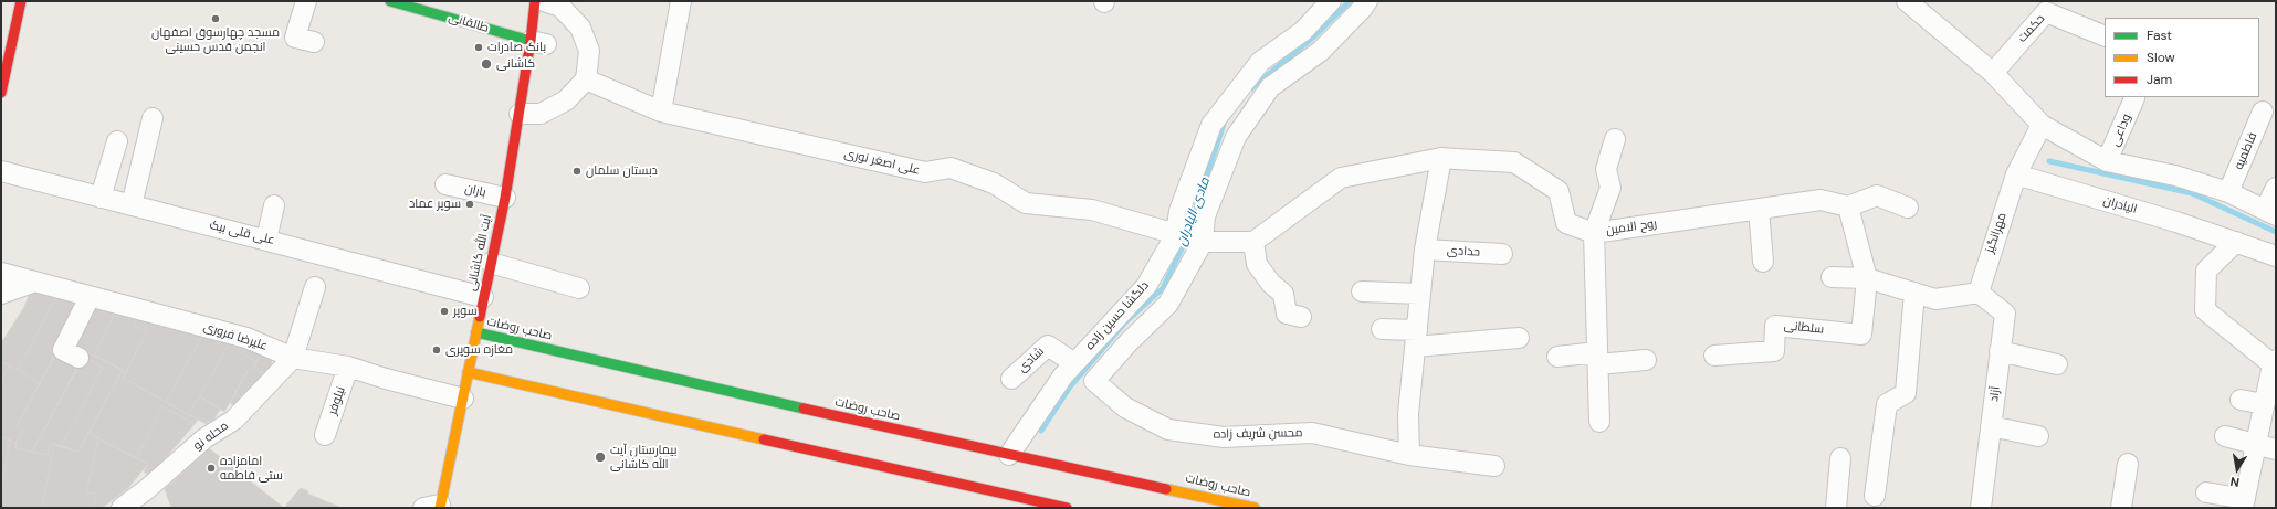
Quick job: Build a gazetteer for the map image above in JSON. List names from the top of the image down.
{
  "streets": {
    "street": [
      "طالقانی",
      "حکمت",
      "وداعی",
      "فاطمیه",
      "علی اصغر نوری",
      "باران",
      "الیادران",
      "روح الامین",
      "علی قلی بیک",
      "مهرانگیز",
      "حدادی",
      "آیت الله کاشانی",
      "دلگشا حسین زاده",
      "سلطانی",
      "صاحب روضات",
      "علیرضا فروری",
      "شادی",
      "آزاد",
      "نیلوفر",
      "محسن شریف زاده",
      "محله نو"
    ]
  },
  "crossings": [
    ["طالقانی", "آیت الله کاشانی"],
    ["علی اصغر نوری", "دلگشا حسین زاده"],
    ["باران", "آیت الله کاشانی"],
    ["الیادران", "مهرانگیز"],
    ["علی قلی بیک", "آیت الله کاشانی"],
    ["مهرانگیز", "آزاد"],
    ["آیت الله کاشانی", "صاحب روضات"],
    ["آیت الله کاشانی", "علیرضا فروری"],
    ["دلگشا حسین زاده", "صاحب روضات"],
    ["دلگشا حسین زاده", "شادی"],
    ["علیرضا فروری", "نیلوفر"],
    ["علیرضا فروری", "محله نو"]
  ],
  "water": ["مادی الیادران"],
  "places": [
    "مسجد چهارسوق اصفهان انجمن قدس حسینی",
    "بانک صادرات",
    "کاشانی",
    "دبستان سلمان",
    "سوپر عماد",
    "سوپر",
    "مغازه سوپری",
    "بیمارستان آیت الله کاشانی",
    "امامزاده ستی فاطمه"
  ],
  "legend": ["Fast", "Slow", "Jam"],
  "north": "bottom"
}
